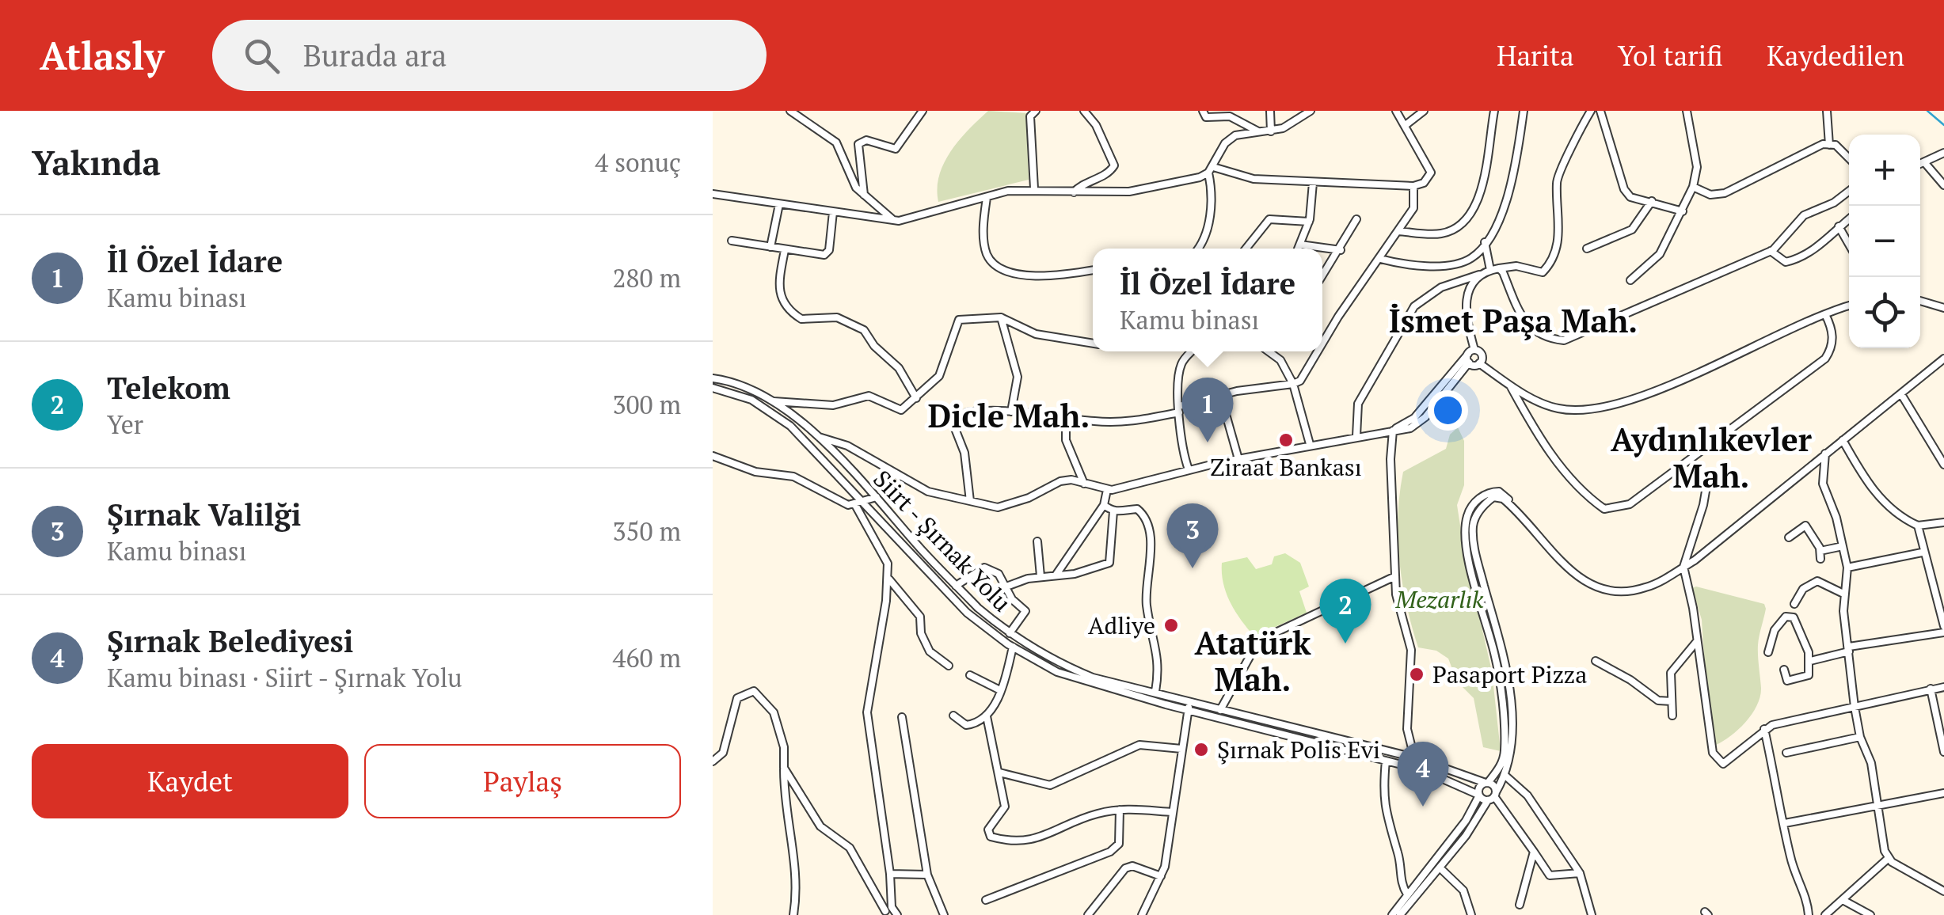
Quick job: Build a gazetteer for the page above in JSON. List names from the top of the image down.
{
  "streets": {
    "street": ["Siirt - Şırnak Yolu"]
  },
  "districts": [
    "İsmet Paşa Mah.",
    "Dicle Mah.",
    "Aydınlıkevler Mah.",
    "Atatürk Mah."
  ],
  "parks": ["Mezarlık"],
  "places": [
    "Ziraat Bankası",
    "Adliye",
    "Pasaport Pizza",
    "Şırnak Polis Evi"
  ],
  "page": {
    "header": "Atlasly",
    "search": "Burada ara",
    "nav": ["Harita", "Yol tarifi", "Kaydedilen"],
    "heading": ["Yakında", "4 sonuç"],
    "map_buttons": ["+", "−"],
    "list": [
      {
        "mark": "1",
        "name": "İl Özel İdare",
        "note": "Kamu binası",
        "value": "280 m"
      },
      {
        "mark": "2",
        "name": "Telekom",
        "note": "Yer",
        "value": "300 m"
      },
      {
        "mark": "3",
        "name": "Şırnak Valilği",
        "note": "Kamu binası",
        "value": "350 m"
      },
      {
        "mark": "4",
        "name": "Şırnak Belediyesi",
        "note": "Kamu binası · Siirt - Şırnak Yolu",
        "value": "460 m"
      }
    ],
    "popup": ["İl Özel İdare", "Kamu binası"],
    "pins": [
      "1",
      "3",
      "2",
      "4"
    ],
    "buttons": ["Kaydet", "Paylaş"]
  }
}
